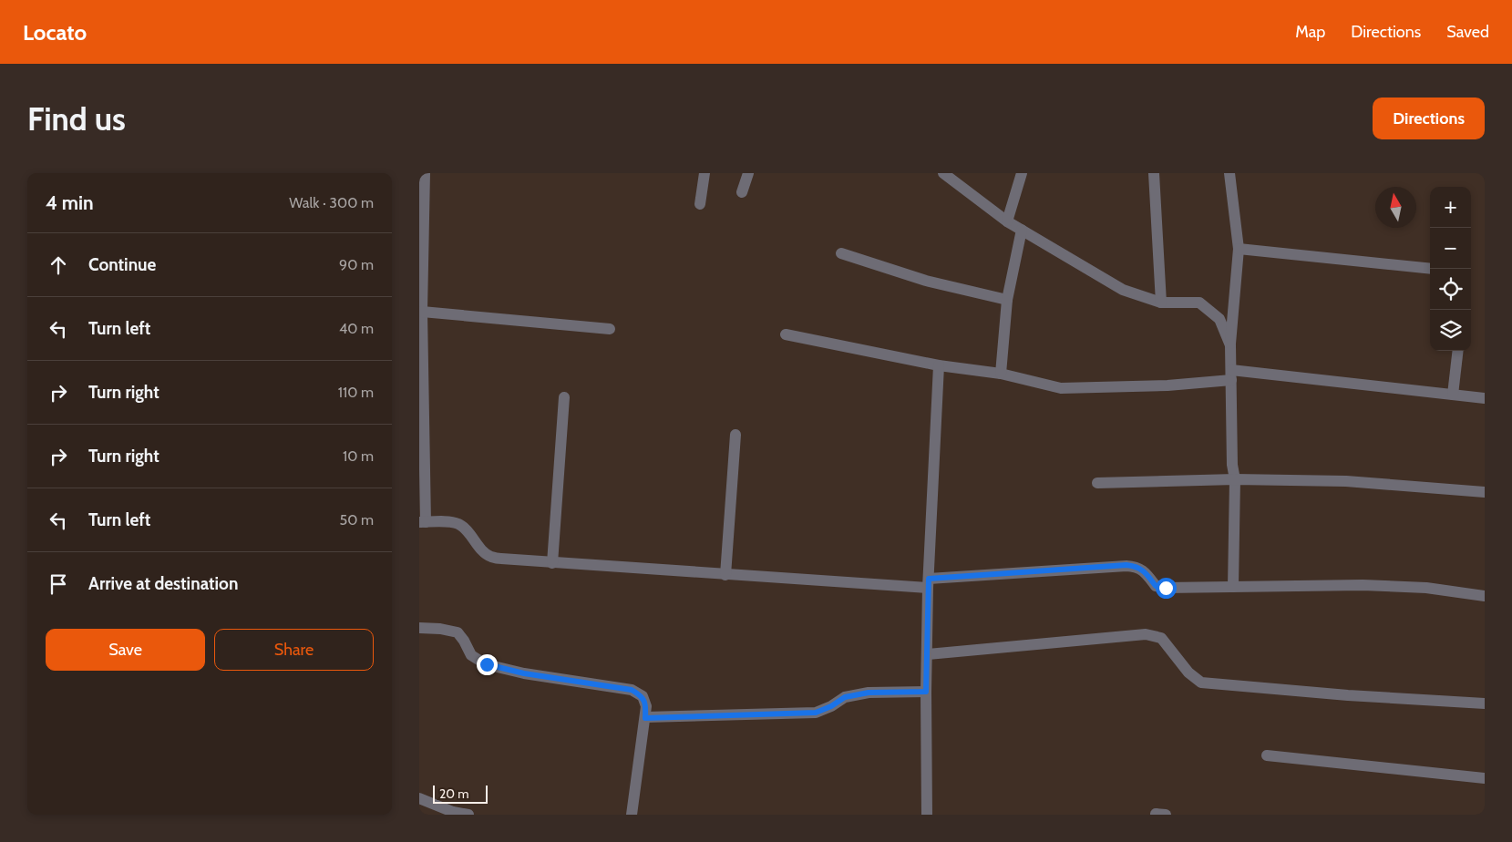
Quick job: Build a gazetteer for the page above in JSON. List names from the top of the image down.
{
  "scale_bar": "20 m",
  "north": "top",
  "page": {
    "header": "Locato",
    "nav": ["Map", "Directions", "Saved"],
    "buttons": [
      "Directions",
      ["Save", "Share"]
    ],
    "title": "Find us",
    "heading": ["4 min", "Walk · 300 m"],
    "map_buttons": ["+", "−"],
    "list": [
      ["Continue", "90 m"],
      ["Turn left", "40 m"],
      ["Turn right", "110 m"],
      ["Turn right", "10 m"],
      ["Turn left", "50 m"],
      "Arrive at destination"
    ],
    "scale": "20 m"
  }
}
